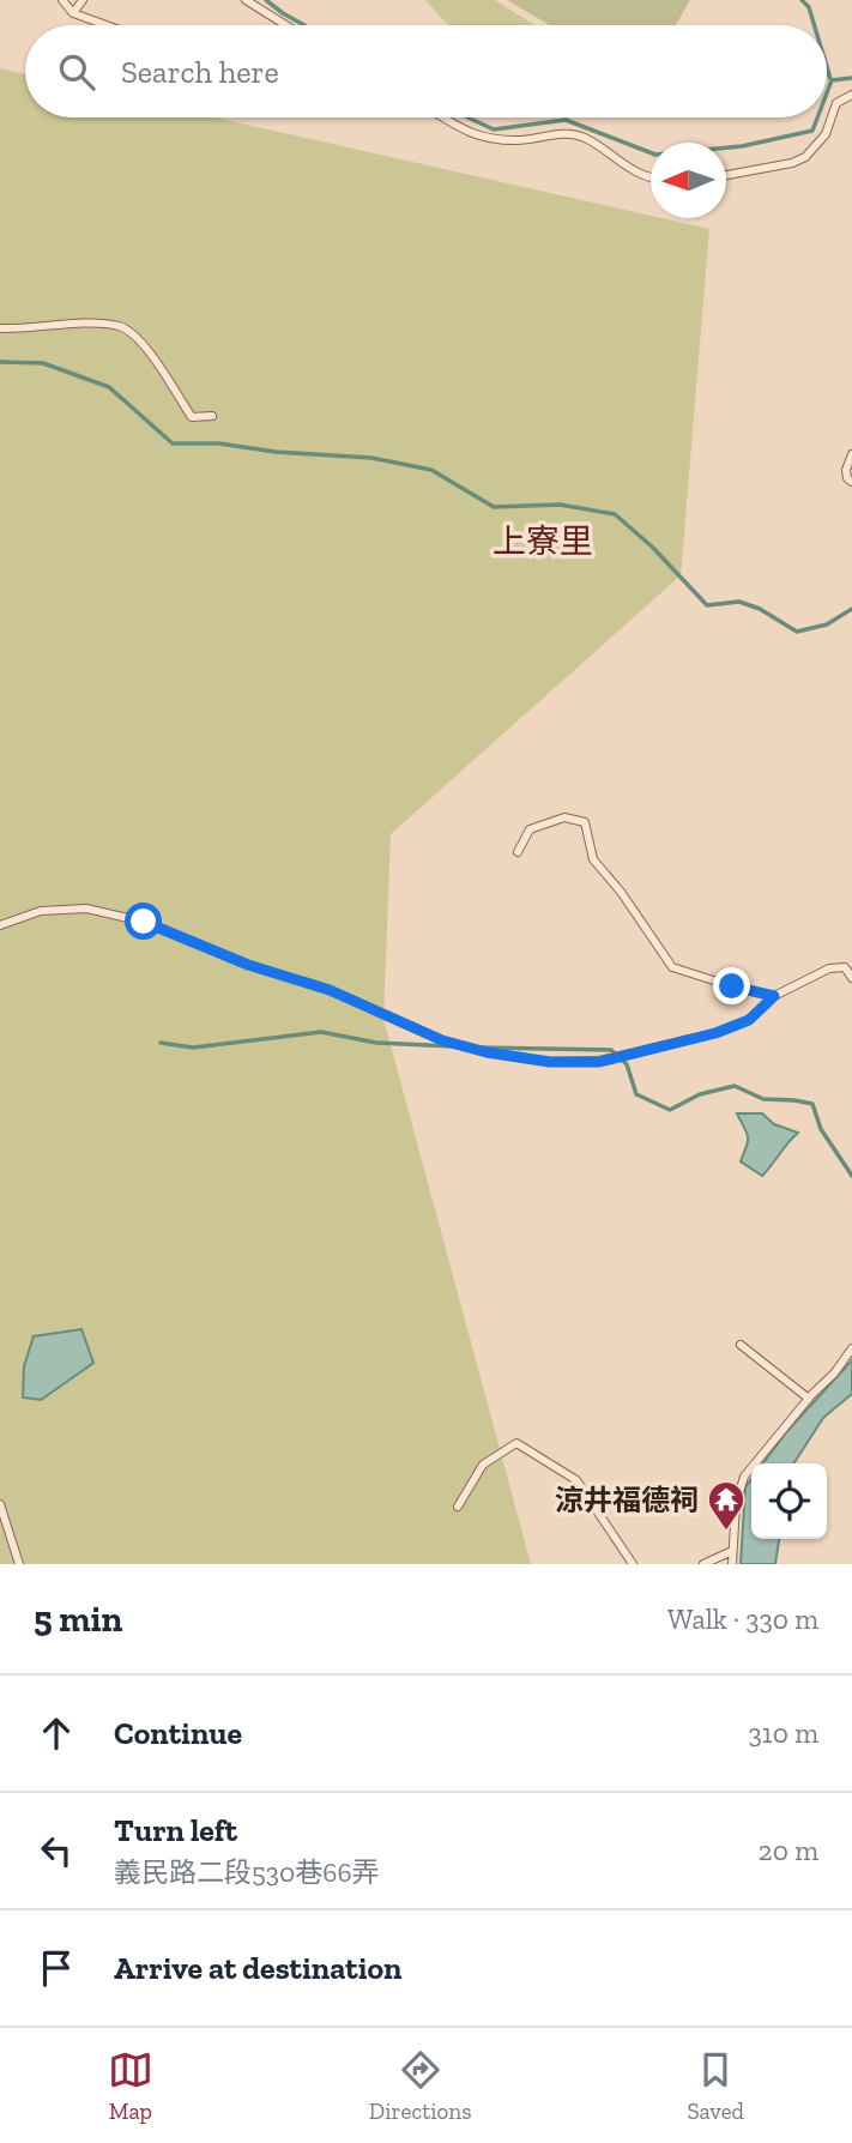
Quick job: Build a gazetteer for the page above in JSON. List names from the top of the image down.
{
  "districts": ["上寮里"],
  "places": {
    "temple": ["涼井福德祠"]
  },
  "north": "left",
  "page": {
    "search": "Search here",
    "heading": ["5 min", "Walk · 330 m"],
    "list": [
      ["Continue", "310 m"],
      ["Turn left", "義民路二段530巷66弄", "20 m"],
      "Arrive at destination"
    ],
    "nav": ["Map", "Directions", "Saved"]
  }
}
